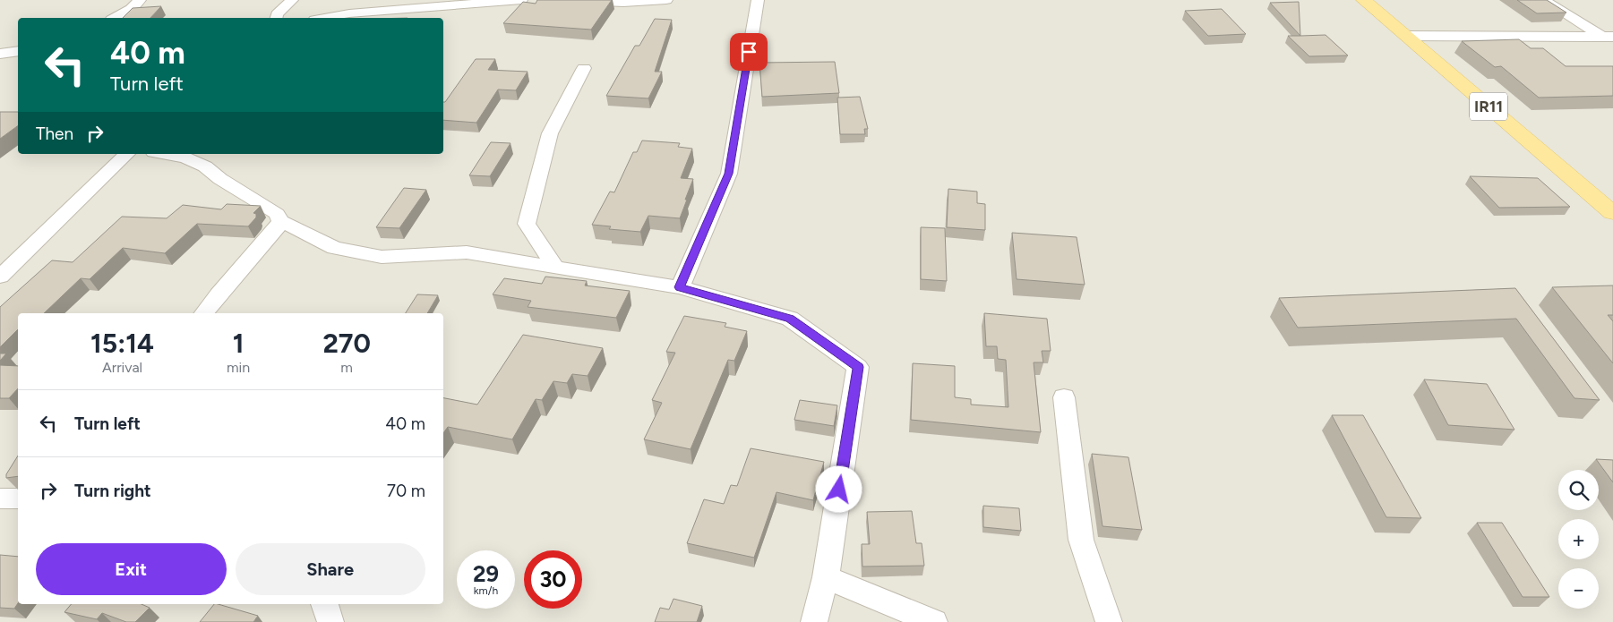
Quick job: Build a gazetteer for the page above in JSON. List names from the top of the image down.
{
  "streets": {
    "main road": ["IR11"]
  },
  "page": {
    "turn": ["40 m", "Turn left"],
    "then": "Then",
    "eta": [
      "15:14",
      "Arrival",
      "1",
      "min",
      "270",
      "m"
    ],
    "list": [
      {
        "name": "Turn left",
        "value": "40 m"
      },
      {
        "name": "Turn right",
        "value": "70 m"
      }
    ],
    "map_buttons": ["+", "−"],
    "buttons": ["Exit", "Share"],
    "speed": "29 km/h",
    "limit": "30"
  }
}
